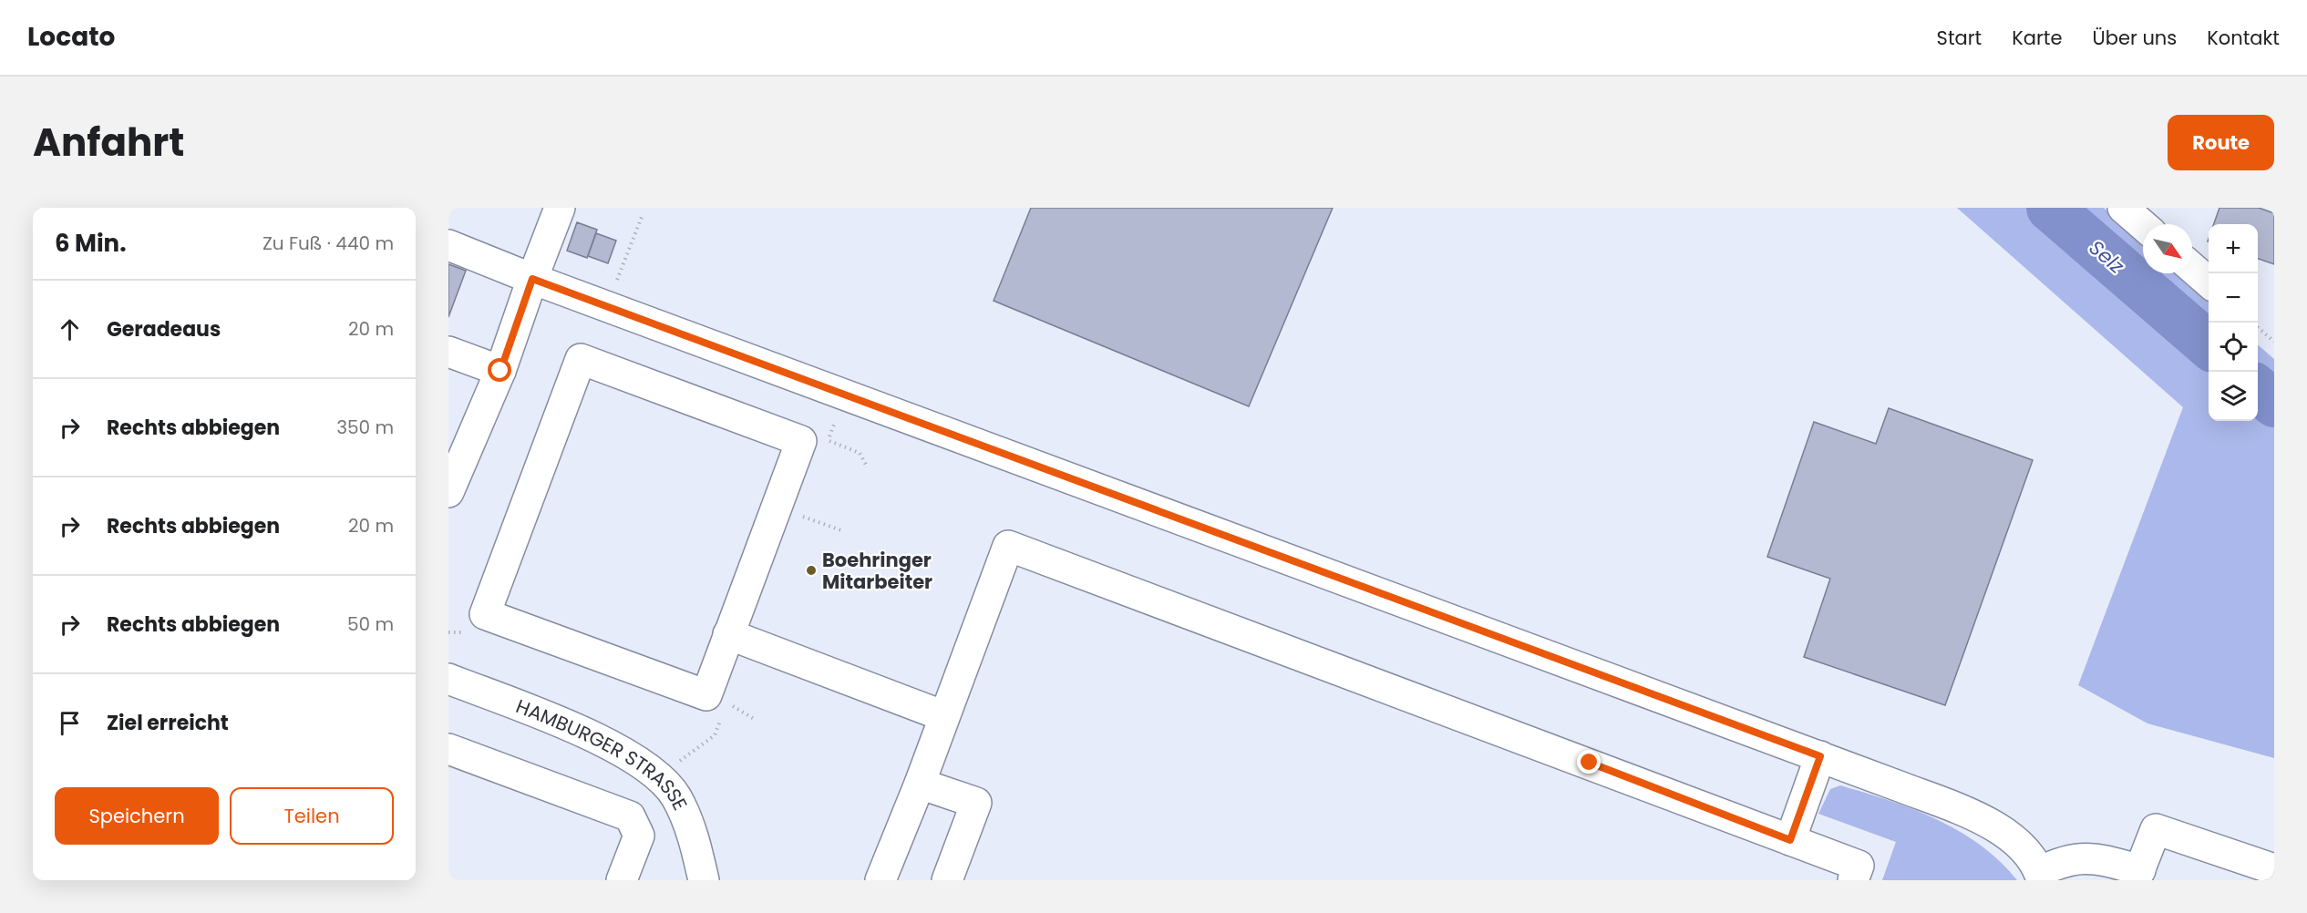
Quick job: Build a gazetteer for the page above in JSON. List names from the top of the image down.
{
  "streets": {
    "street": ["HAMBURGER STRASSE"]
  },
  "water": ["Selz"],
  "places": ["Boehringer Mitarbeiter"],
  "north": "bottom right",
  "page": {
    "header": "Locato",
    "nav": [
      "Start",
      "Karte",
      "Über uns",
      "Kontakt"
    ],
    "title": "Anfahrt",
    "buttons": [
      "Route",
      ["Speichern", "Teilen"]
    ],
    "heading": ["6 Min.", "Zu Fuß · 440 m"],
    "map_buttons": ["+", "−"],
    "list": [
      ["Geradeaus", "20 m"],
      ["Rechts abbiegen", "350 m"],
      ["Rechts abbiegen", "20 m"],
      ["Rechts abbiegen", "50 m"],
      "Ziel erreicht"
    ]
  }
}
